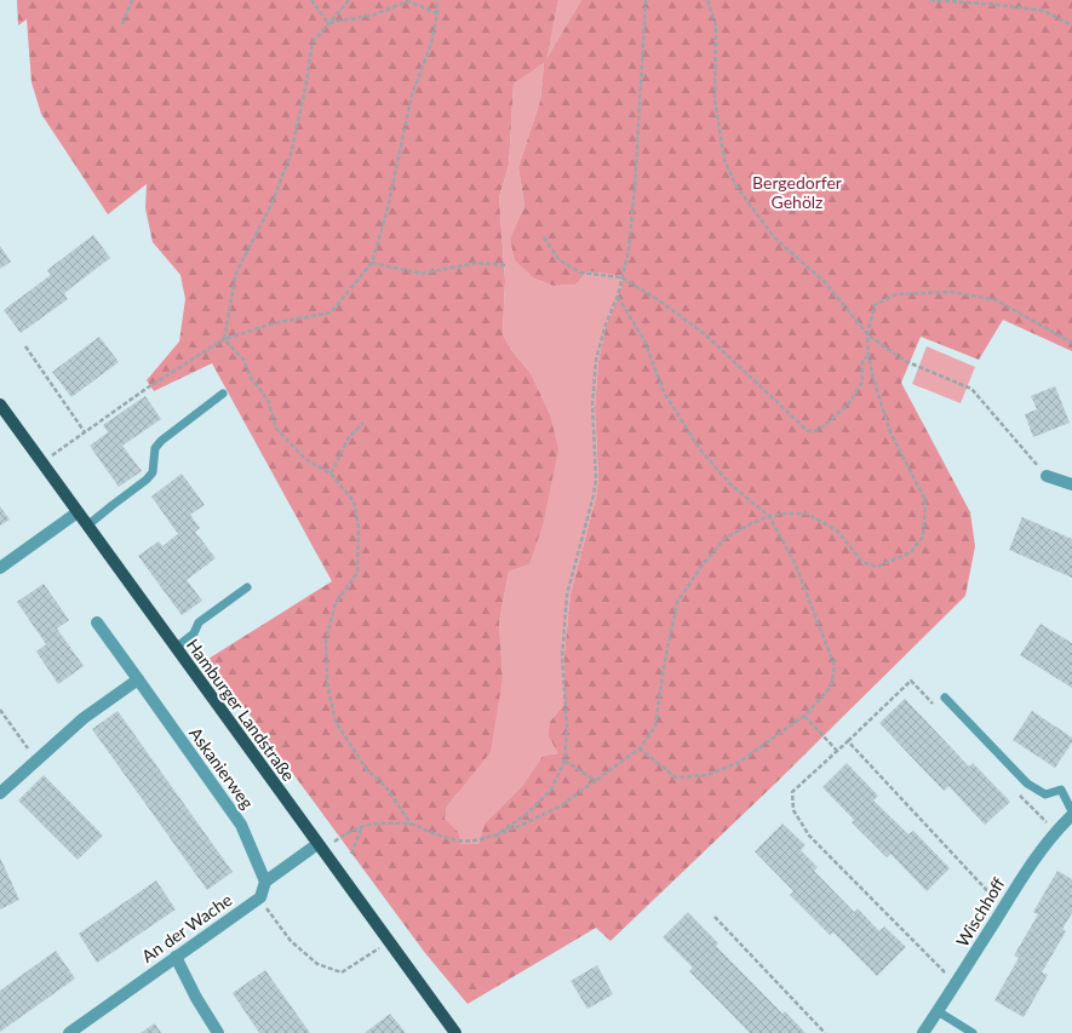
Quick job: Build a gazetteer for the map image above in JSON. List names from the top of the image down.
{
  "streets": {
    "main road": ["Hamburger Landstraße"],
    "street": ["Askanierweg", "Wischhoff", "An der Wache"]
  },
  "parks": ["Bergedorfer Gehölz"]
}
